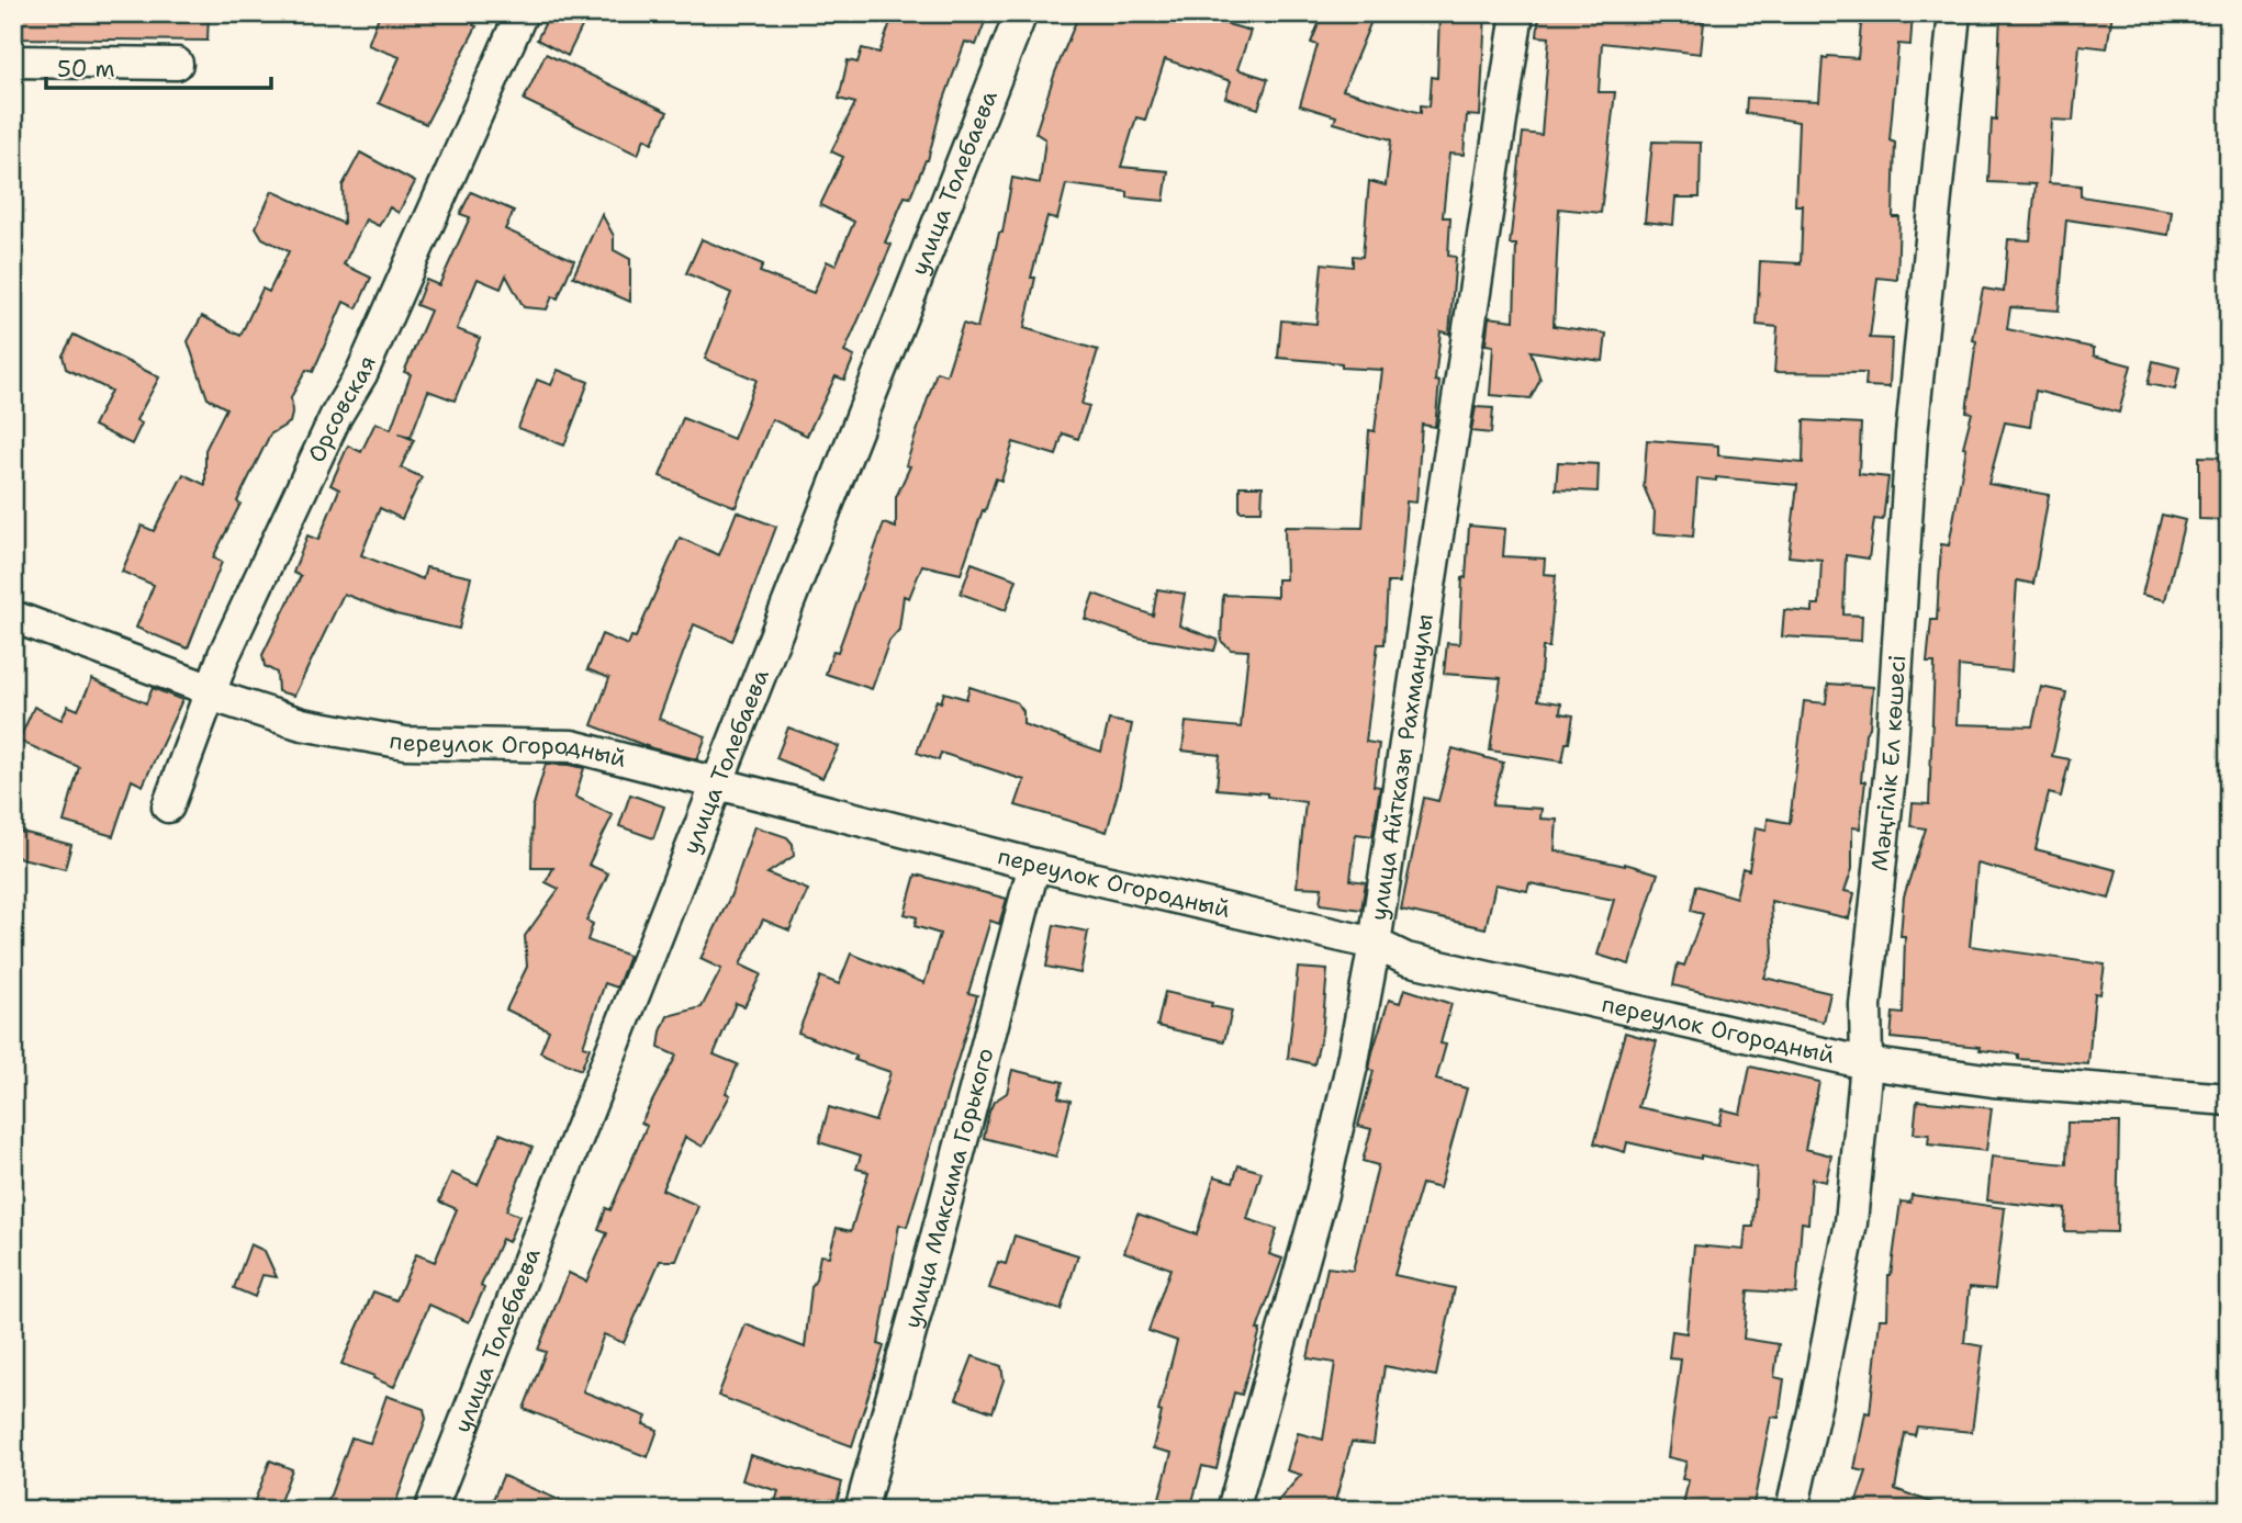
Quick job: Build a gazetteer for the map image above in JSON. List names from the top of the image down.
{
  "streets": {
    "street": [
      "улица Толебаева",
      "Орсовская",
      "переулок Огородный",
      "Мәңгілік Ел көшесі",
      "улица Айтказы Рахманулы",
      "улица Максима Горького"
    ]
  },
  "crossings": [
    ["улица Толебаева", "переулок Огородный"],
    ["Орсовская", "переулок Огородный"],
    ["переулок Огородный", "Мәңгілік Ел көшесі"],
    ["переулок Огородный", "улица Айтказы Рахманулы"],
    ["переулок Огородный", "улица Максима Горького"]
  ],
  "scale_bar": "50 m"
}
